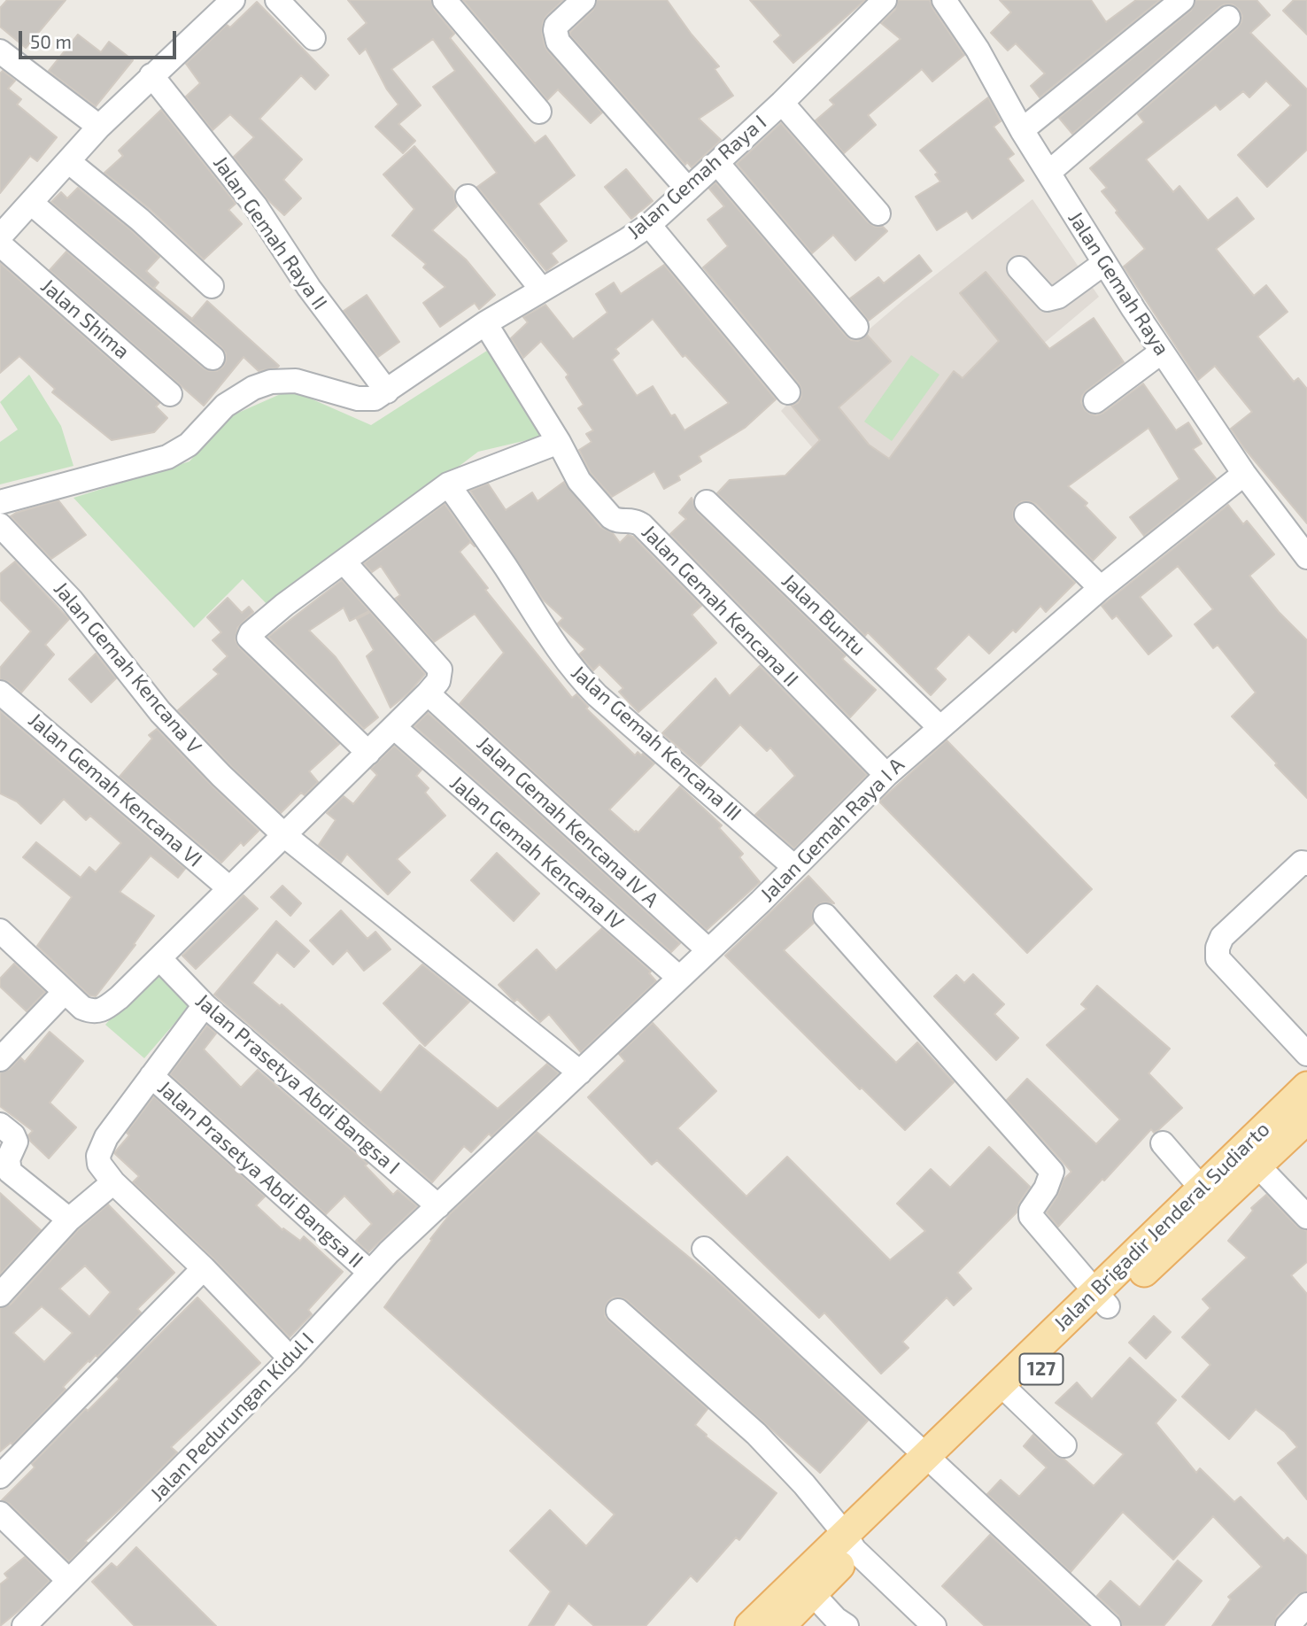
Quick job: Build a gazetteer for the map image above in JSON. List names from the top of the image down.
{
  "streets": {
    "main road": ["Jalan Brigadir Jenderal Sudiarto", "127"],
    "street": [
      "Jalan Gemah Raya I",
      "Jalan Gemah Raya II",
      "Jalan Gemah Raya",
      "Jalan Shima",
      "Jalan Gemah Kencana II",
      "Jalan Buntu",
      "Jalan Gemah Kencana V",
      "Jalan Gemah Kencana III",
      "Jalan Gemah Kencana VI",
      "Jalan Gemah Kencana IV A",
      "Jalan Gemah Raya I A",
      "Jalan Gemah Kencana IV",
      "Jalan Prasetya Abdi Bangsa I",
      "Jalan Prasetya Abdi Bangsa II",
      "Jalan Pedurungan Kidul I"
    ]
  },
  "crossings": [
    ["Jalan Gemah Raya I", "Jalan Gemah Raya II"],
    ["Jalan Gemah Raya I", "Jalan Gemah Kencana II"],
    ["Jalan Gemah Raya", "Jalan Gemah Raya I A"],
    ["Jalan Gemah Kencana II", "Jalan Gemah Raya I A"],
    ["Jalan Buntu", "Jalan Gemah Raya I A"],
    ["Jalan Gemah Kencana V", "Jalan Gemah Raya I A"],
    ["Jalan Gemah Kencana III", "Jalan Gemah Raya I A"],
    ["Jalan Gemah Kencana IV A", "Jalan Gemah Raya I A"],
    ["Jalan Gemah Raya I A", "Jalan Gemah Kencana IV"],
    ["Jalan Gemah Raya I A", "Jalan Prasetya Abdi Bangsa I"],
    ["Jalan Gemah Raya I A", "Jalan Pedurungan Kidul I"],
    ["Jalan Prasetya Abdi Bangsa I", "Jalan Pedurungan Kidul I"],
    ["Jalan Prasetya Abdi Bangsa II", "Jalan Pedurungan Kidul I"]
  ],
  "scale_bar": "50 m"
}
